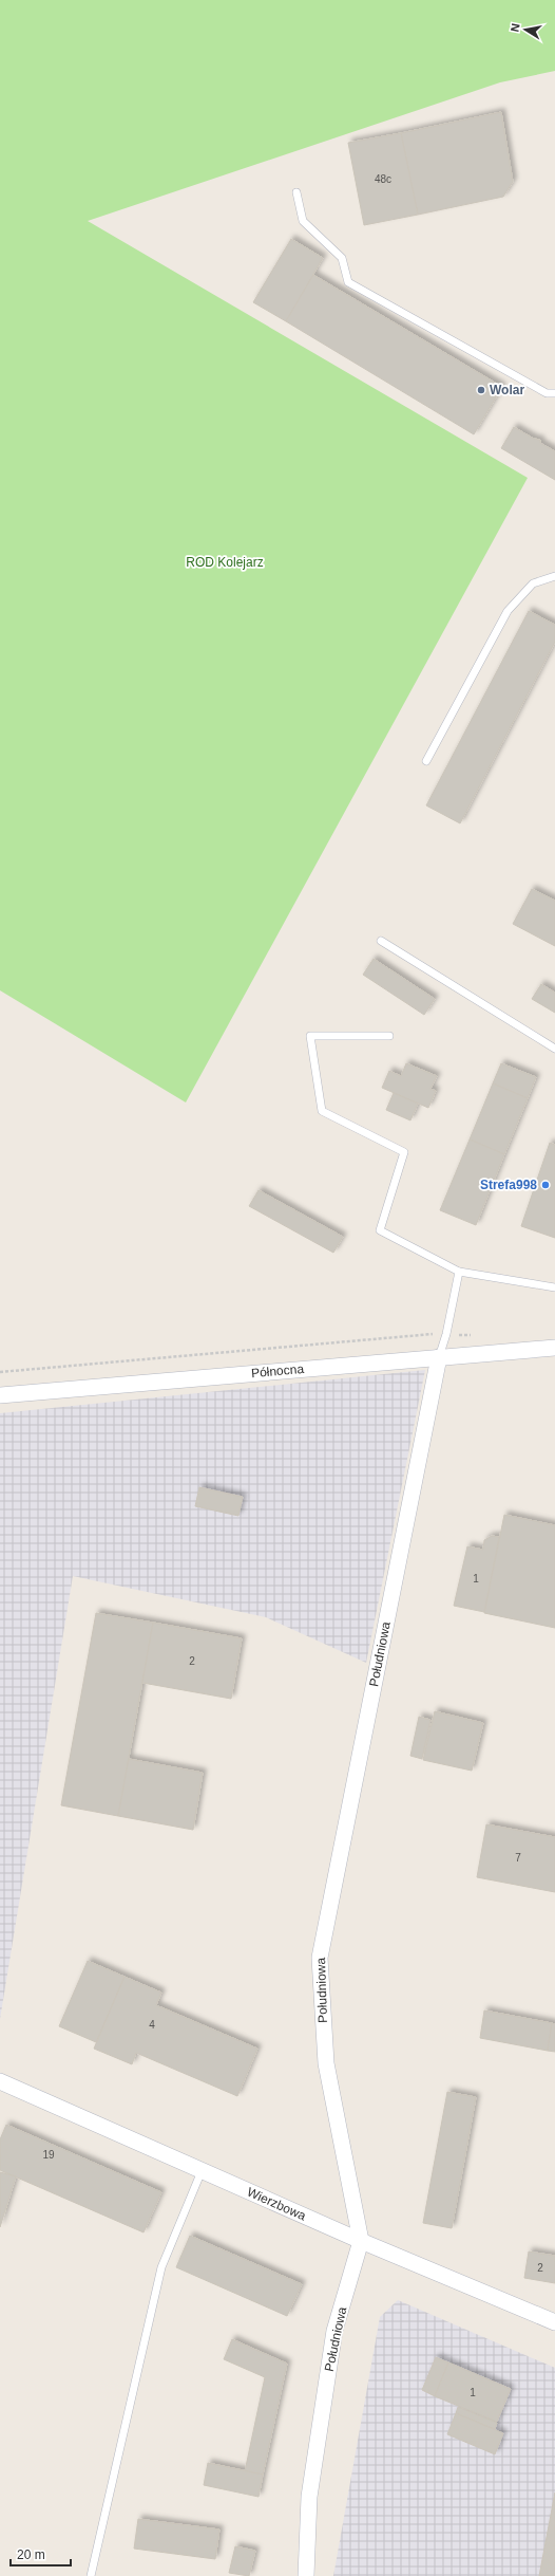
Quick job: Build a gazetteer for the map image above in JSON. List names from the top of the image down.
{
  "streets": {
    "street": ["Północna", "Południowa", "Wierzbowa"]
  },
  "crossings": [
    ["Północna", "Południowa"],
    ["Południowa", "Wierzbowa"]
  ],
  "parks": ["ROD Kolejarz"],
  "places": ["Wolar", "Strefa998"],
  "house_numbers": [
    "48c",
    "1",
    "2",
    "7",
    "4",
    "19",
    "2",
    "1"
  ],
  "scale_bar": "20 m",
  "north": "left"
}
